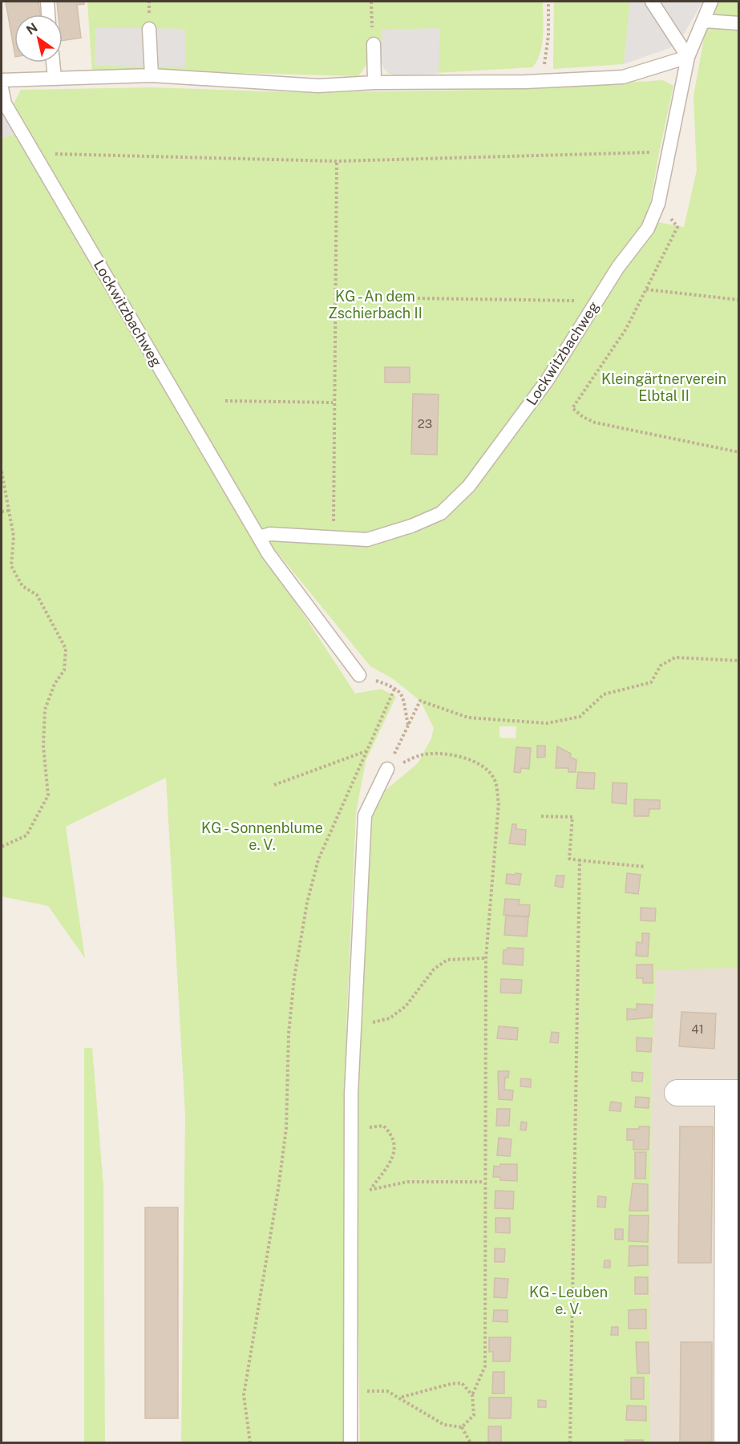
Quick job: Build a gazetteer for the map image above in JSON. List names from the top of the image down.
{
  "streets": {
    "lane": ["Lockwitzbachweg"]
  },
  "parks": [
    "KG - An dem Zschierbach II",
    "Kleingärtnerverein Elbtal II",
    "KG - Sonnenblume e. V.",
    "KG - Leuben e. V."
  ],
  "house_numbers": ["23", "41"],
  "north": "top left"
}
